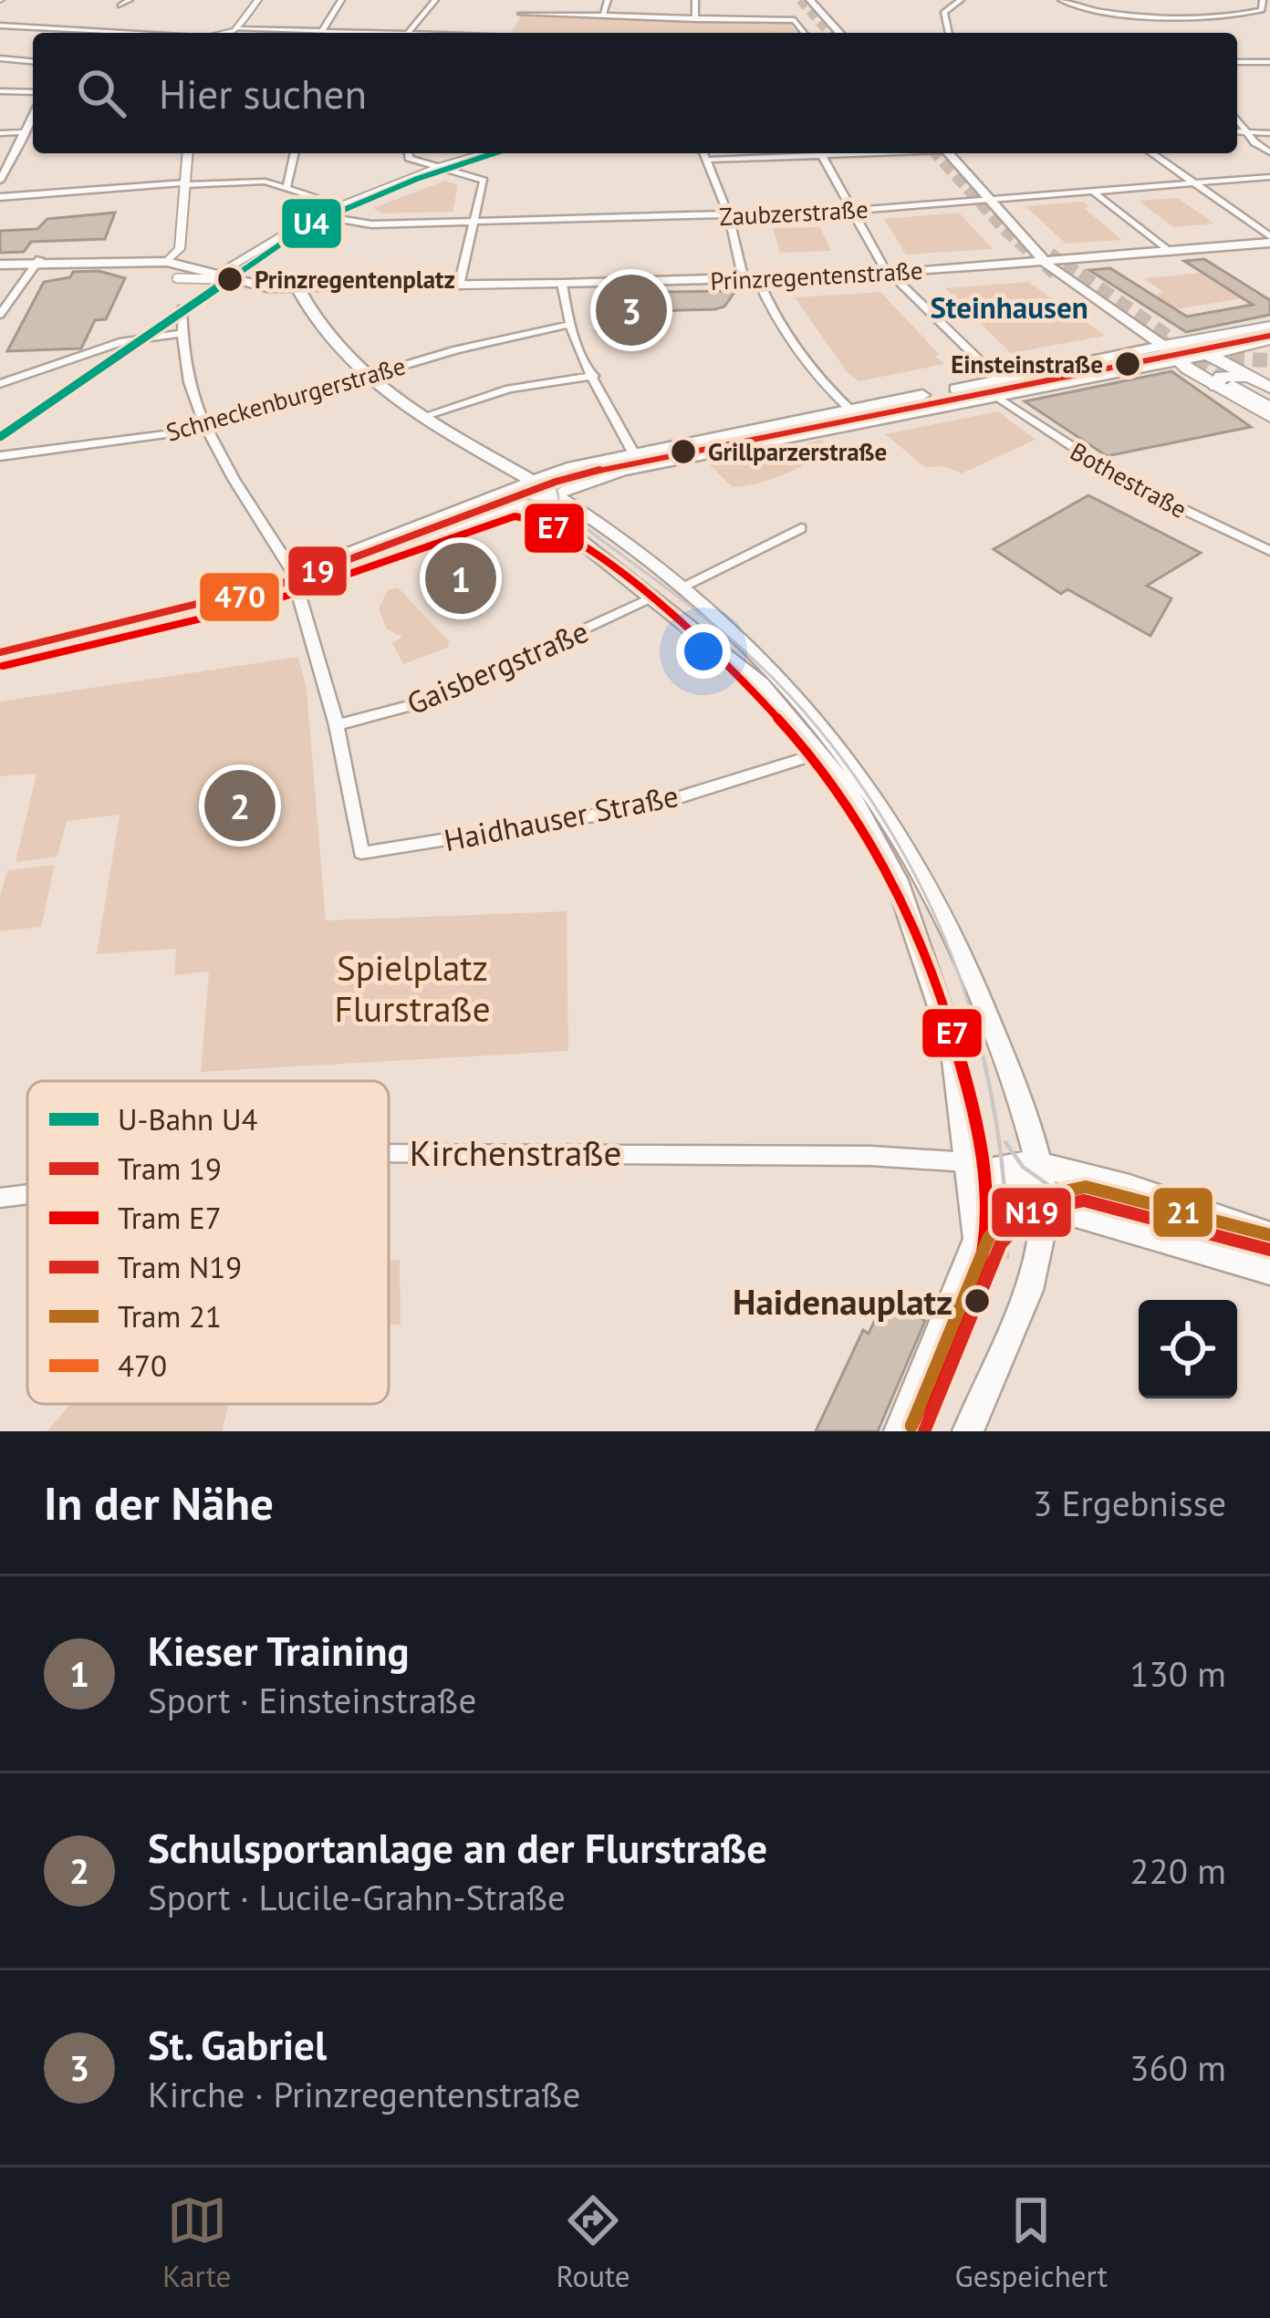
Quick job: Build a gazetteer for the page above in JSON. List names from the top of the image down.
{
  "streets": {
    "main road": ["Prinzregentenstraße"],
    "street": [
      "Zaubzerstraße",
      "Schneckenburgerstraße",
      "Bothestraße",
      "Gaisbergstraße",
      "Haidhauser Straße",
      "Kirchenstraße"
    ]
  },
  "crossings": [
    ["Zaubzerstraße", "Bothestraße"],
    ["Prinzregentenstraße", "Bothestraße"],
    ["Gaisbergstraße", "Haidhauser Straße"]
  ],
  "districts": ["Steinhausen"],
  "parks": ["Spielplatz Flurstraße"],
  "places": [
    "Prinzregentenplatz",
    "Einsteinstraße",
    "Grillparzerstraße",
    "Haidenauplatz"
  ],
  "lines": [
    "metro line U4",
    "transit line 470",
    "tram line 19",
    "tram line E7",
    "tram line 21",
    "tram line N19"
  ],
  "legend": [
    "U-Bahn U4",
    "Tram 19",
    "Tram E7",
    "Tram N19",
    "Tram 21",
    "470"
  ],
  "page": {
    "search": "Hier suchen",
    "pins": ["3", "1", "2"],
    "heading": ["In der Nähe", "3 Ergebnisse"],
    "list": [
      {
        "mark": "1",
        "name": "Kieser Training",
        "note": "Sport · Einsteinstraße",
        "value": "130 m"
      },
      {
        "mark": "2",
        "name": "Schulsportanlage an der Flurstraße",
        "note": "Sport · Lucile-Grahn-Straße",
        "value": "220 m"
      },
      {
        "mark": "3",
        "name": "St. Gabriel",
        "note": "Kirche · Prinzregentenstraße",
        "value": "360 m"
      }
    ],
    "nav": ["Karte", "Route", "Gespeichert"]
  }
}
